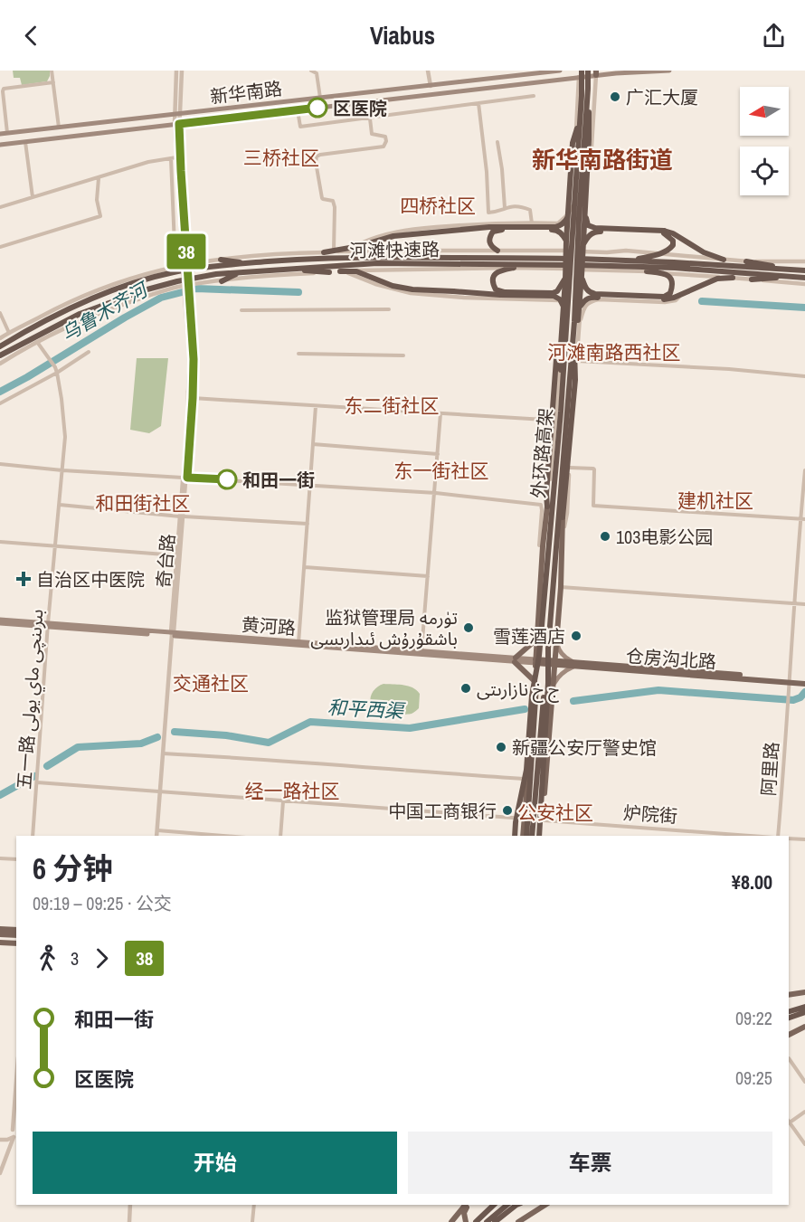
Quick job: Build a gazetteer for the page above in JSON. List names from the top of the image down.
{
  "streets": {
    "highway": ["河滩快速路", "外环路高架"],
    "main road": ["新华南路", "黄河路", "仓房沟北路"],
    "street": [
      "奇台路",
      "五一路 بىرىنچى ماي يولى",
      "阿里路",
      "炉院街"
    ]
  },
  "crossings": [
    ["外环路高架", "黄河路"],
    ["外环路高架", "仓房沟北路"],
    ["奇台路", "黄河路"],
    ["奇台路", "炉院街"],
    ["黄河路", "仓房沟北路"],
    ["黄河路", "五一路 بىرىنچى ماي يولى"],
    ["仓房沟北路", "阿里路"],
    ["五一路 بىرىنچى ماي يولى", "炉院街"]
  ],
  "districts": [
    "三桥社区",
    "新华南路街道",
    "四桥社区",
    "河滩南路西社区",
    "东二街社区",
    "东一街社区",
    "建机社区",
    "和田街社区",
    "交通社区",
    "经一路社区",
    "公安社区"
  ],
  "water": ["乌鲁木齐河", "和平西渠"],
  "places": {
    "other": [
      "广汇大厦",
      "区医院",
      "和田一街",
      "103电影公园",
      "监狱管理局 تۈرمە باشقۇرۇش ئىدارىسى",
      "雪莲酒店",
      "ج خ نازارىتى",
      "新疆公安厅警史馆",
      "中国工商银行"
    ],
    "health": ["自治区中医院"]
  },
  "lines": ["bus line 38"],
  "north": "left",
  "page": {
    "header": "Viabus",
    "on_map": "38",
    "heading": ["6 分钟", "09:19 – 09:25 · 公交", "¥8.00"],
    "legs": ["3", "38"],
    "list": [
      {
        "name": "和田一街",
        "value": "09:22"
      },
      {
        "name": "区医院",
        "value": "09:25"
      }
    ],
    "buttons": ["开始", "车票"]
  }
}
